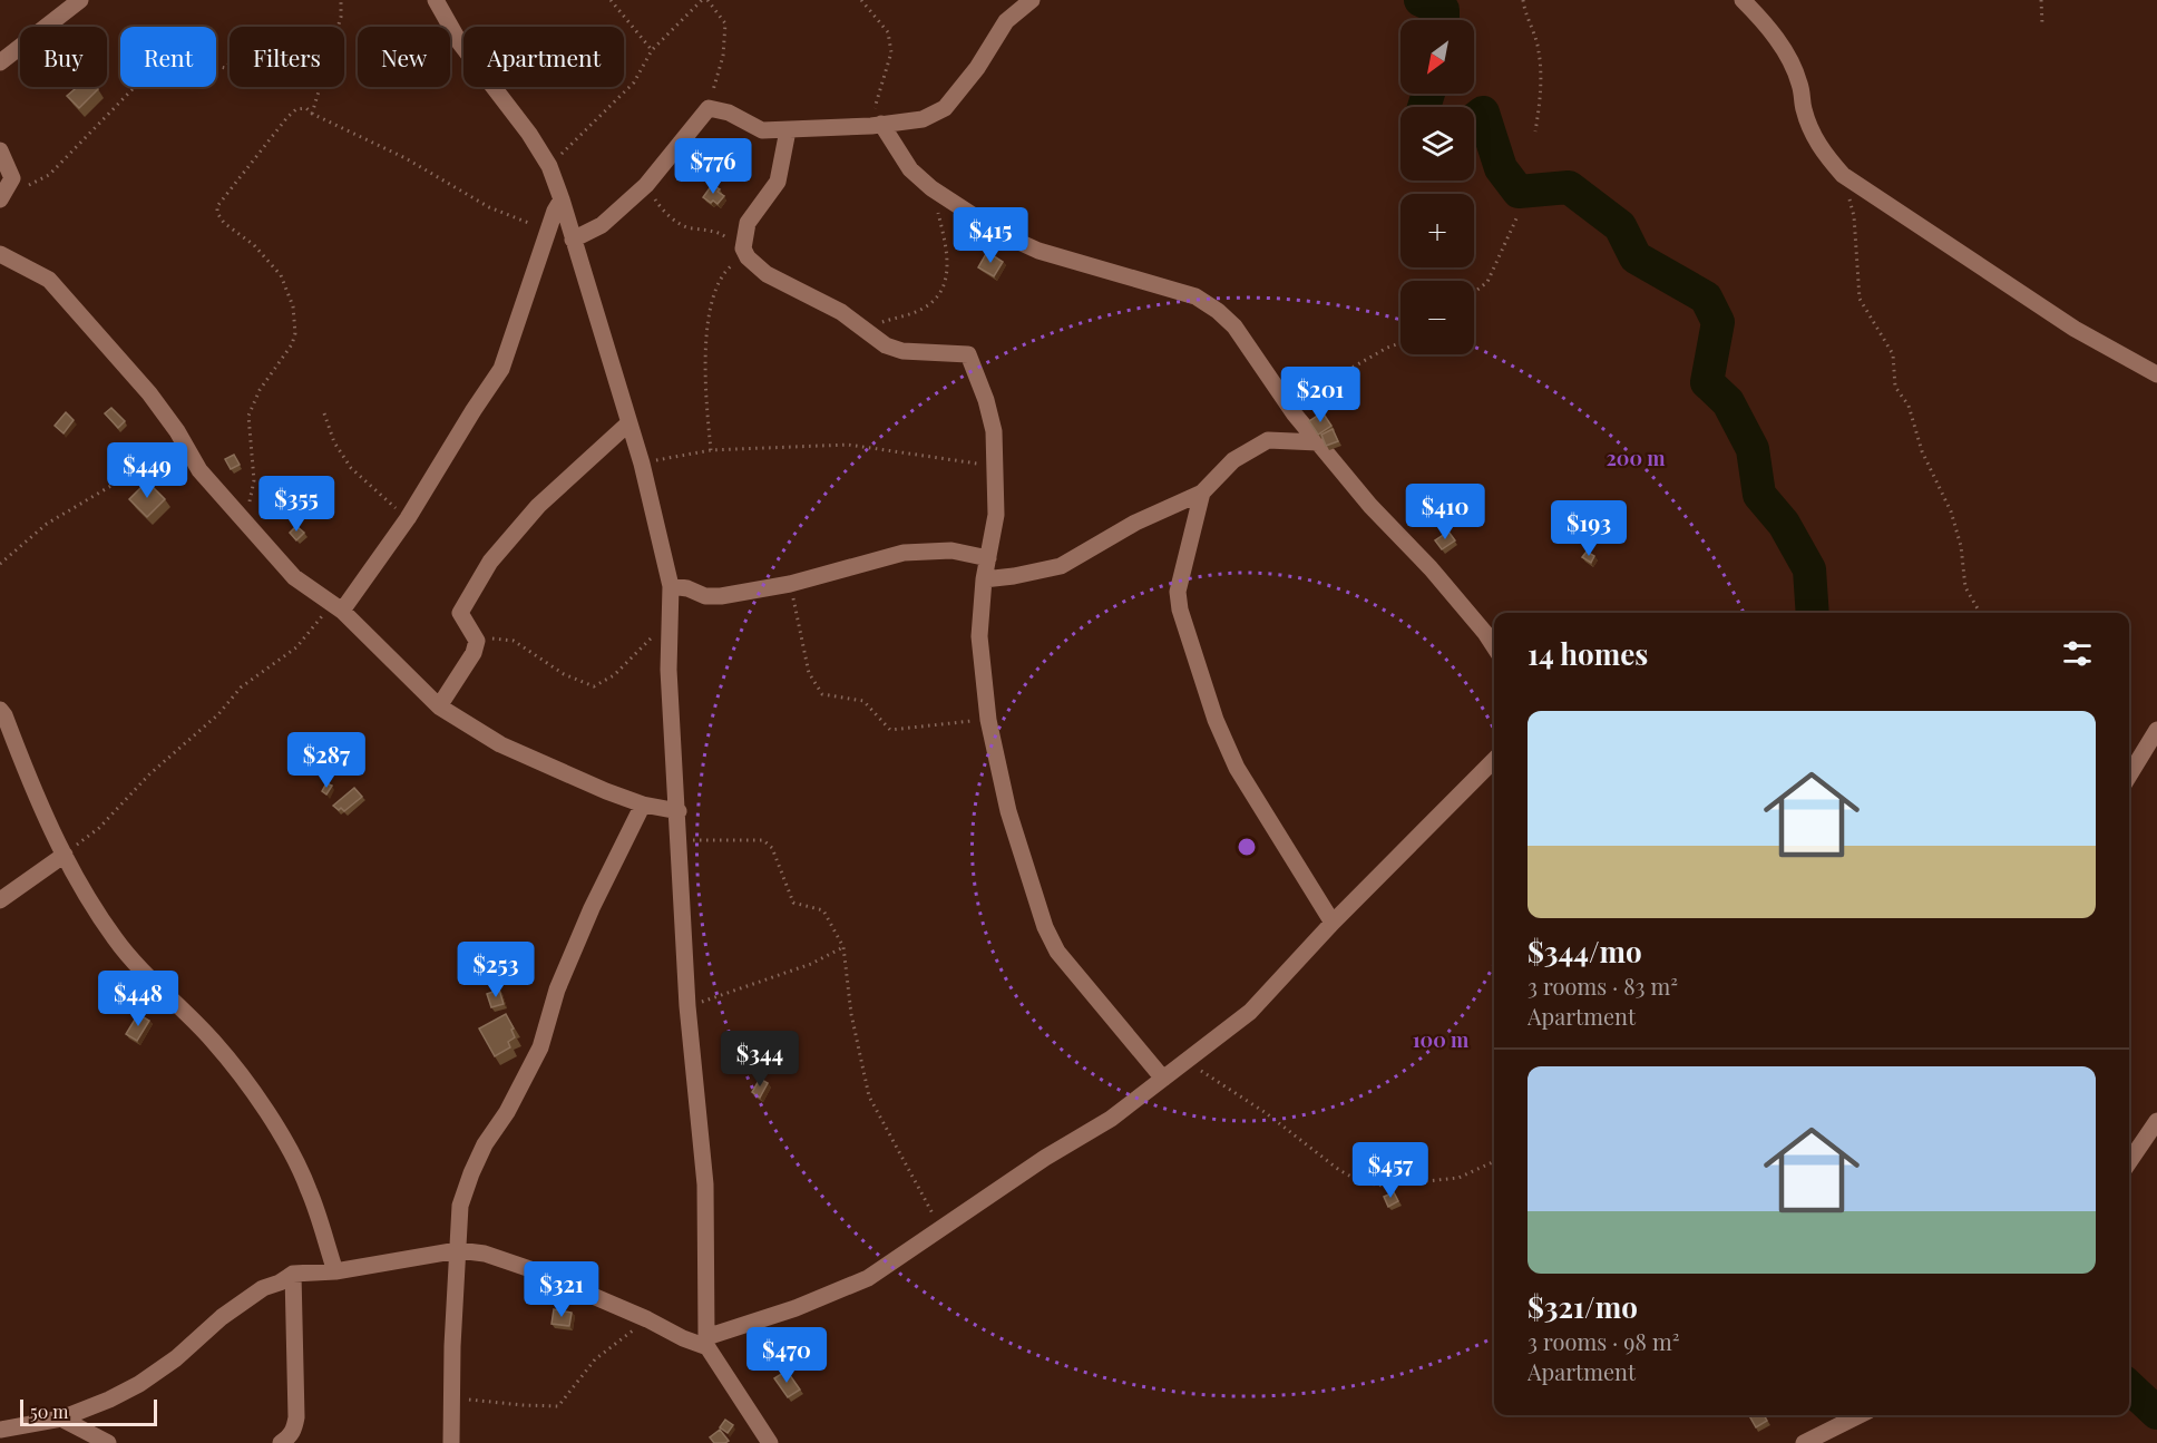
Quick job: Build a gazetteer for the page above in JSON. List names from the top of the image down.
{
  "scale_bar": "50 m",
  "north": "bottom left",
  "page": {
    "map_buttons": ["+", "−"],
    "chip": [
      "Buy",
      "Rent",
      "Filters",
      "New",
      "Apartment"
    ],
    "price": [
      "$776",
      "$415",
      "$201",
      "$449",
      "$355",
      "$410",
      "$193",
      "$287",
      "$253",
      "$448",
      "$344",
      "$457",
      "$321",
      "$470"
    ],
    "heading": "14 homes",
    "list": [
      {
        "name": "$344/mo",
        "note": "3 rooms · 83 m² · Apartment"
      },
      {
        "name": "$321/mo",
        "note": "3 rooms · 98 m² · Apartment"
      }
    ],
    "scale": "50 m"
  },
  "rings": ["200 m", "100 m"]
}
